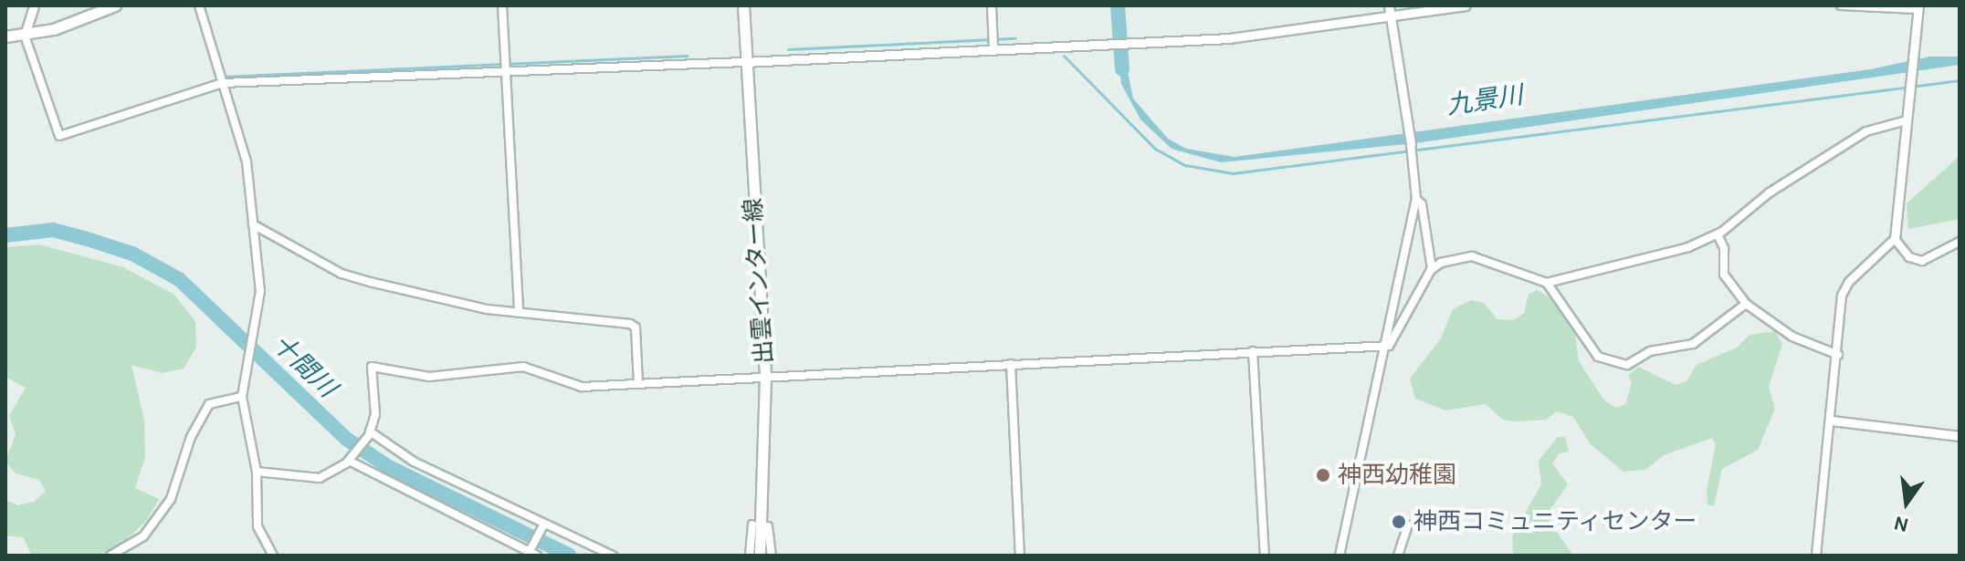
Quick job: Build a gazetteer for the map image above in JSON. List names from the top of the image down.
{
  "streets": {
    "main road": ["出雲インター線"]
  },
  "water": ["九景川", "十間川"],
  "places": ["神西幼稚園", "神西コミュニティセンター"],
  "north": "bottom"
}
